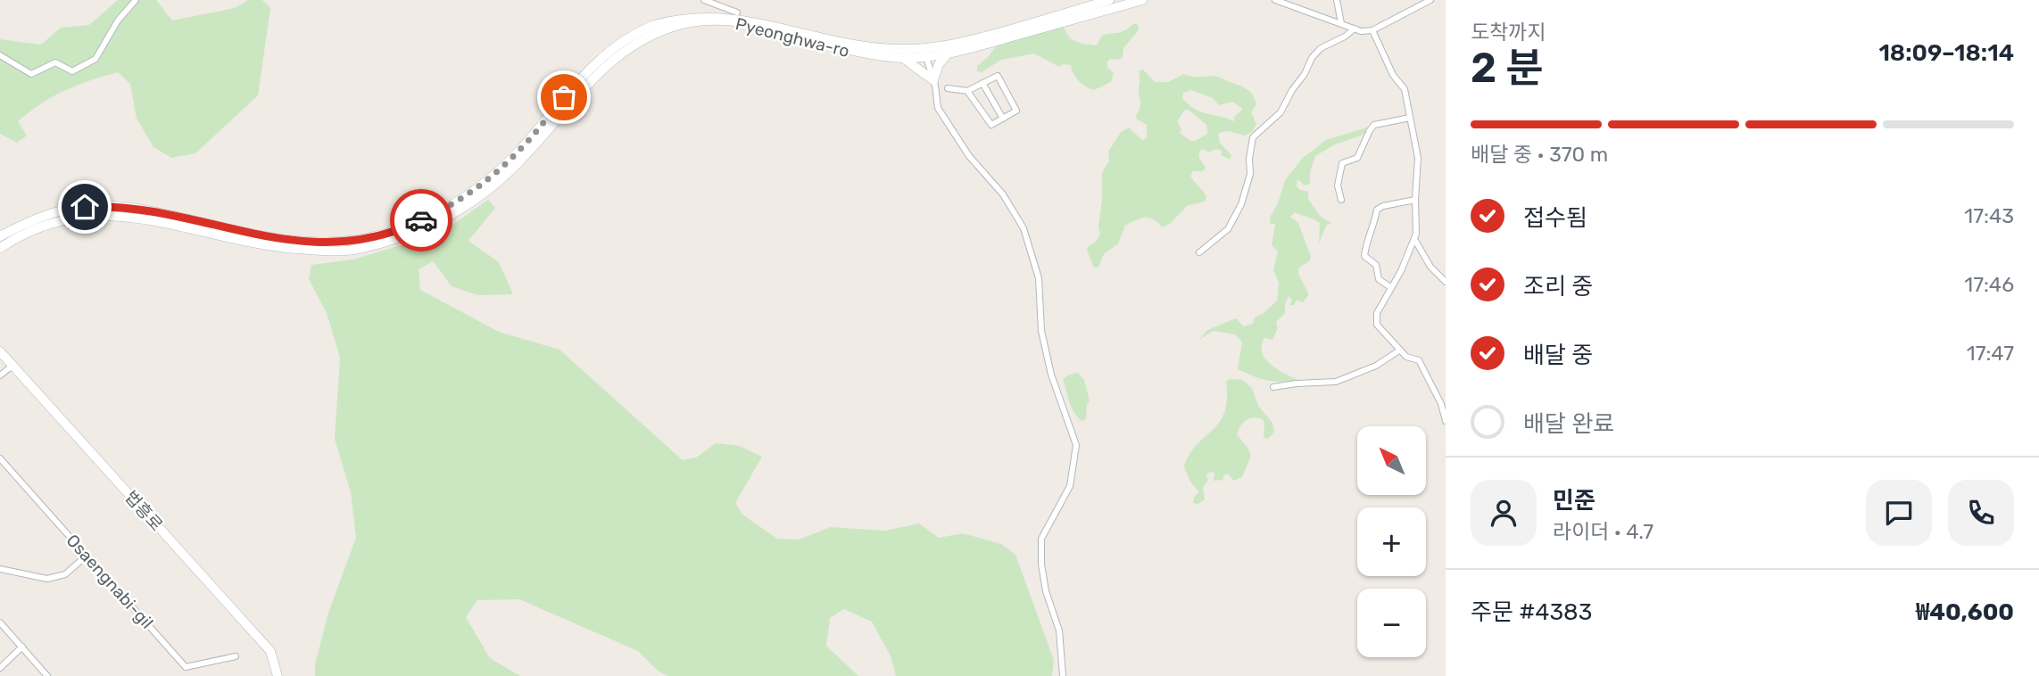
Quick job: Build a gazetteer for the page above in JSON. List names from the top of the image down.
{
  "streets": {
    "main road": ["Pyeonghwa-ro", "법흥로"],
    "street": ["Osaengnabi-gil"]
  },
  "north": "top left",
  "page": {
    "heading": ["2 분", "도착까지", "18:09–18:14"],
    "panel": [
      "민준",
      "라이더 · 4.7",
      "주문 #4383",
      "₩40,600"
    ],
    "bar": "배달 중 · 370 m",
    "list": [
      ["접수됨", "17:43"],
      ["조리 중", "17:46"],
      ["배달 중", "17:47"],
      "배달 완료"
    ],
    "map_buttons": ["+", "−"]
  }
}
